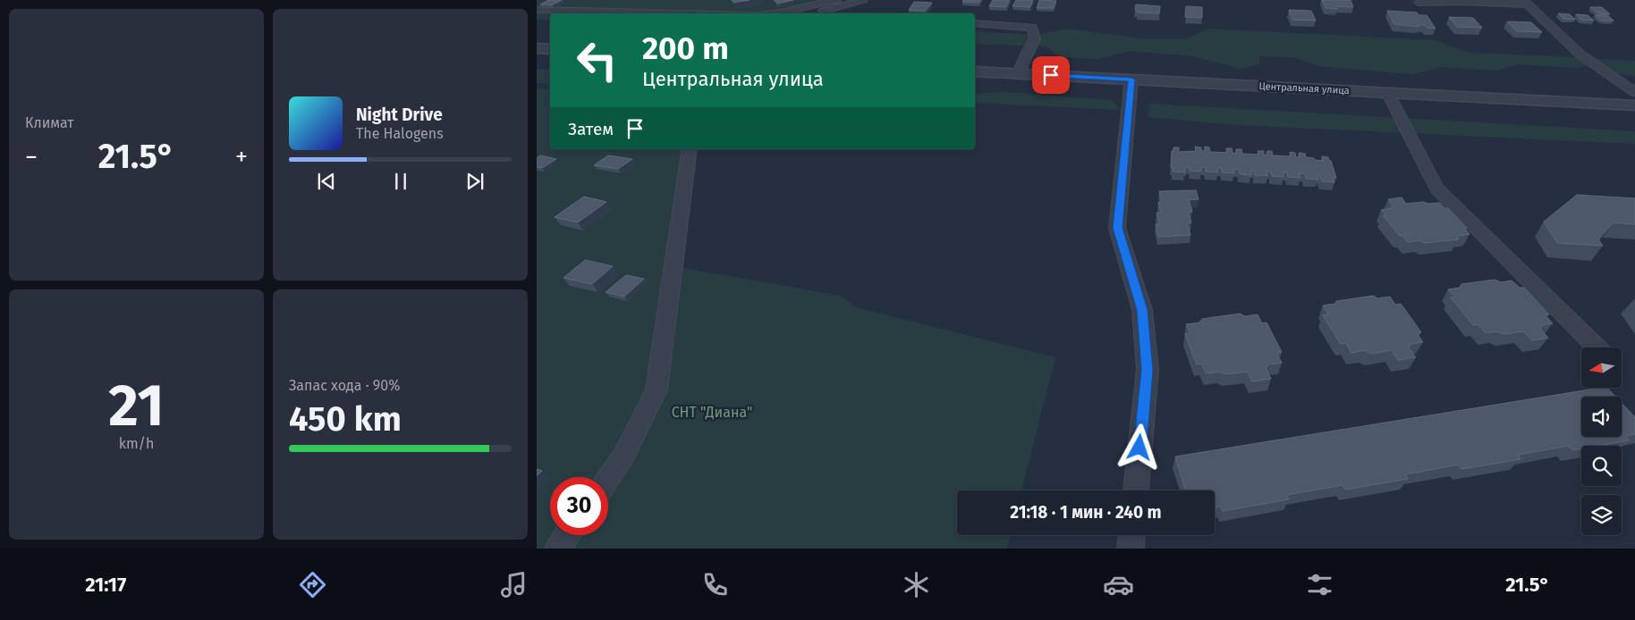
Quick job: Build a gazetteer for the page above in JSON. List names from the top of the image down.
{
  "streets": {
    "street": ["Центральная улица"]
  },
  "parks": ["СНТ \"Диана\""],
  "north": "left",
  "page": {
    "tile": [
      "Климат",
      ["21", "km/h"],
      ["Запас хода · 90%", "450 km"]
    ],
    "turn": ["200 m", "Центральная улица"],
    "song": ["Night Drive", "The Halogens"],
    "then": "Затем",
    "heat": ["−", "21.5°", "+"],
    "limit": "30",
    "trip": "21:18 · 1 мин · 240 m",
    "tabs": ["21:17", "21.5°"]
  }
}
